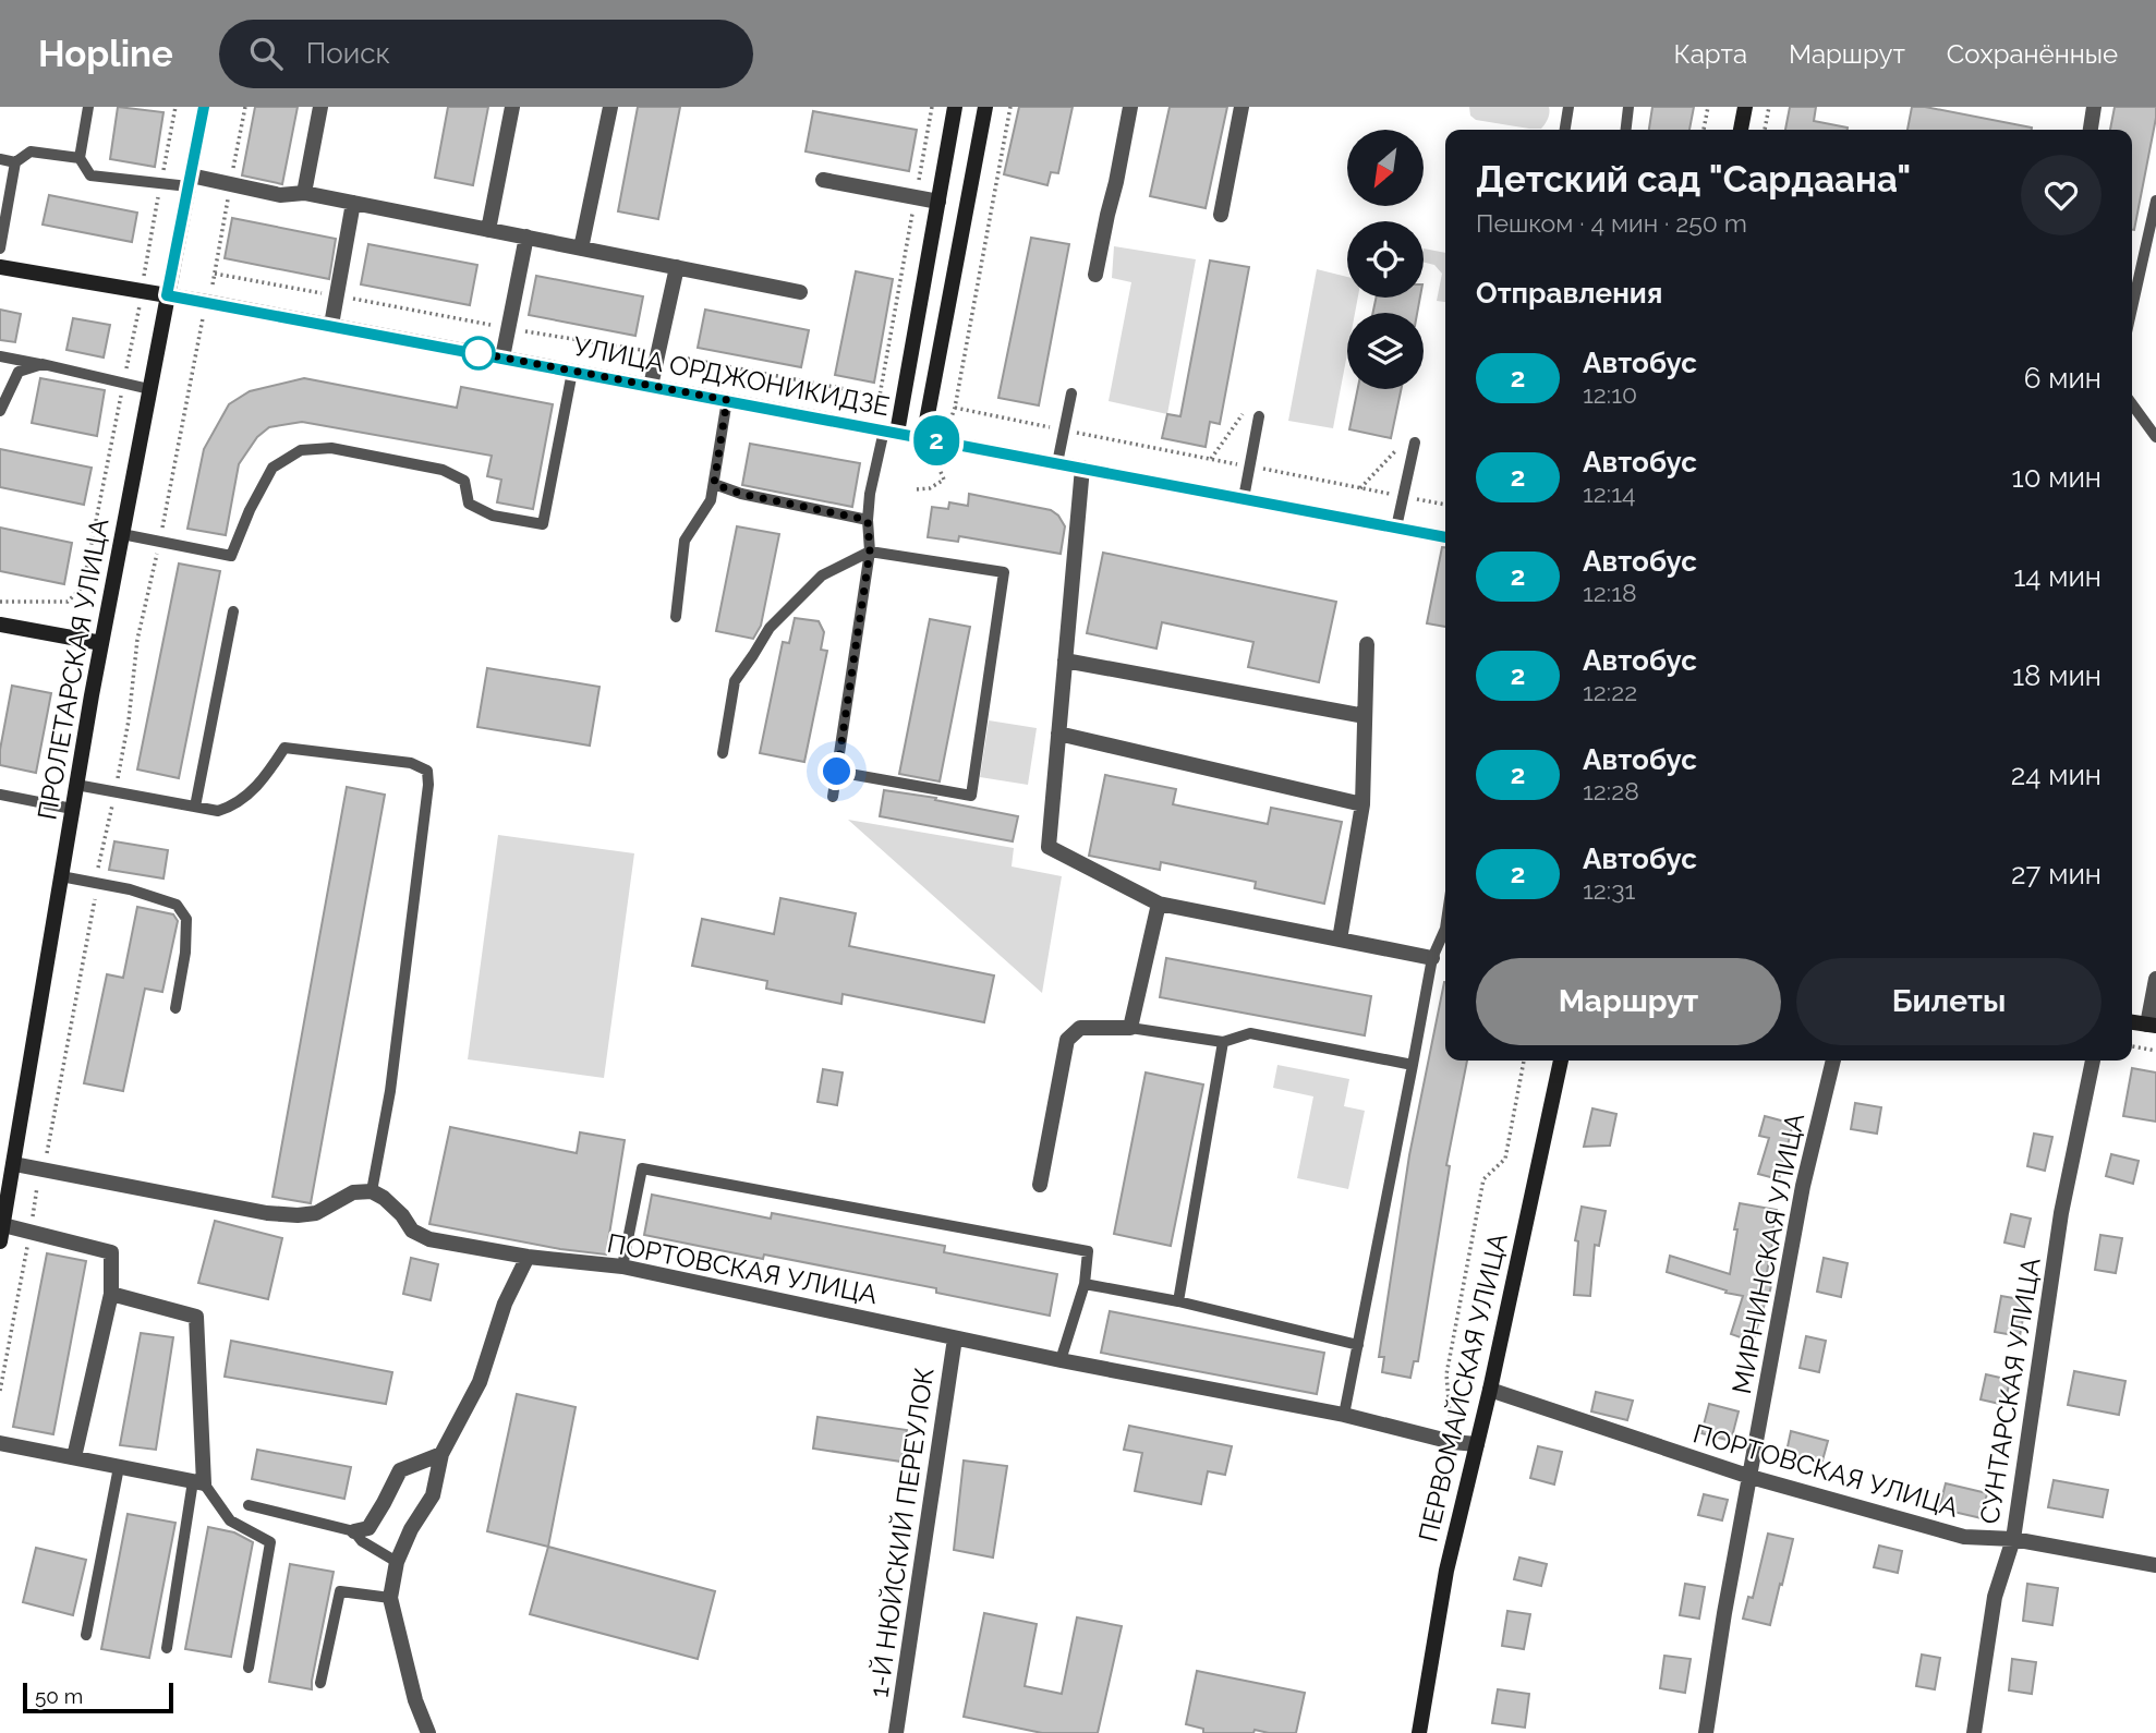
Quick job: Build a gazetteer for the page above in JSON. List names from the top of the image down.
{
  "streets": {
    "street": [
      "УЛИЦА ОРДЖОНИКИДЗЕ",
      "ПРОЛЕТАРСКАЯ УЛИЦА",
      "МИРНИНСКАЯ УЛИЦА",
      "ПОРТОВСКАЯ УЛИЦА",
      "ПЕРВОМАЙСКАЯ УЛИЦА",
      "СУНТАРСКАЯ УЛИЦА",
      "1-Й НЮЙСКИЙ ПЕРЕУЛОК"
    ]
  },
  "crossings": [
    ["УЛИЦА ОРДЖОНИКИДЗЕ", "ПРОЛЕТАРСКАЯ УЛИЦА"],
    ["МИРНИНСКАЯ УЛИЦА", "ПОРТОВСКАЯ УЛИЦА"],
    ["ПОРТОВСКАЯ УЛИЦА", "ПЕРВОМАЙСКАЯ УЛИЦА"],
    ["ПОРТОВСКАЯ УЛИЦА", "СУНТАРСКАЯ УЛИЦА"],
    ["ПОРТОВСКАЯ УЛИЦА", "1-Й НЮЙСКИЙ ПЕРЕУЛОК"]
  ],
  "lines": ["bus line 2"],
  "scale_bar": "50 m",
  "north": "bottom left",
  "page": {
    "header": "Hopline",
    "search": "Поиск",
    "nav": ["Карта", "Маршрут", "Сохранённые"],
    "on_map": "2",
    "heading": [
      ["Детский сад \"Сардаана\"", "Пешком · 4 мин · 250 m"],
      "Отправления"
    ],
    "list": [
      {
        "mark": "2",
        "name": "Автобус",
        "note": "12:10",
        "value": "6 мин"
      },
      {
        "mark": "2",
        "name": "Автобус",
        "note": "12:14",
        "value": "10 мин"
      },
      {
        "mark": "2",
        "name": "Автобус",
        "note": "12:18",
        "value": "14 мин"
      },
      {
        "mark": "2",
        "name": "Автобус",
        "note": "12:22",
        "value": "18 мин"
      },
      {
        "mark": "2",
        "name": "Автобус",
        "note": "12:28",
        "value": "24 мин"
      },
      {
        "mark": "2",
        "name": "Автобус",
        "note": "12:31",
        "value": "27 мин"
      }
    ],
    "buttons": ["Маршрут", "Билеты"],
    "scale": "50 m"
  }
}
